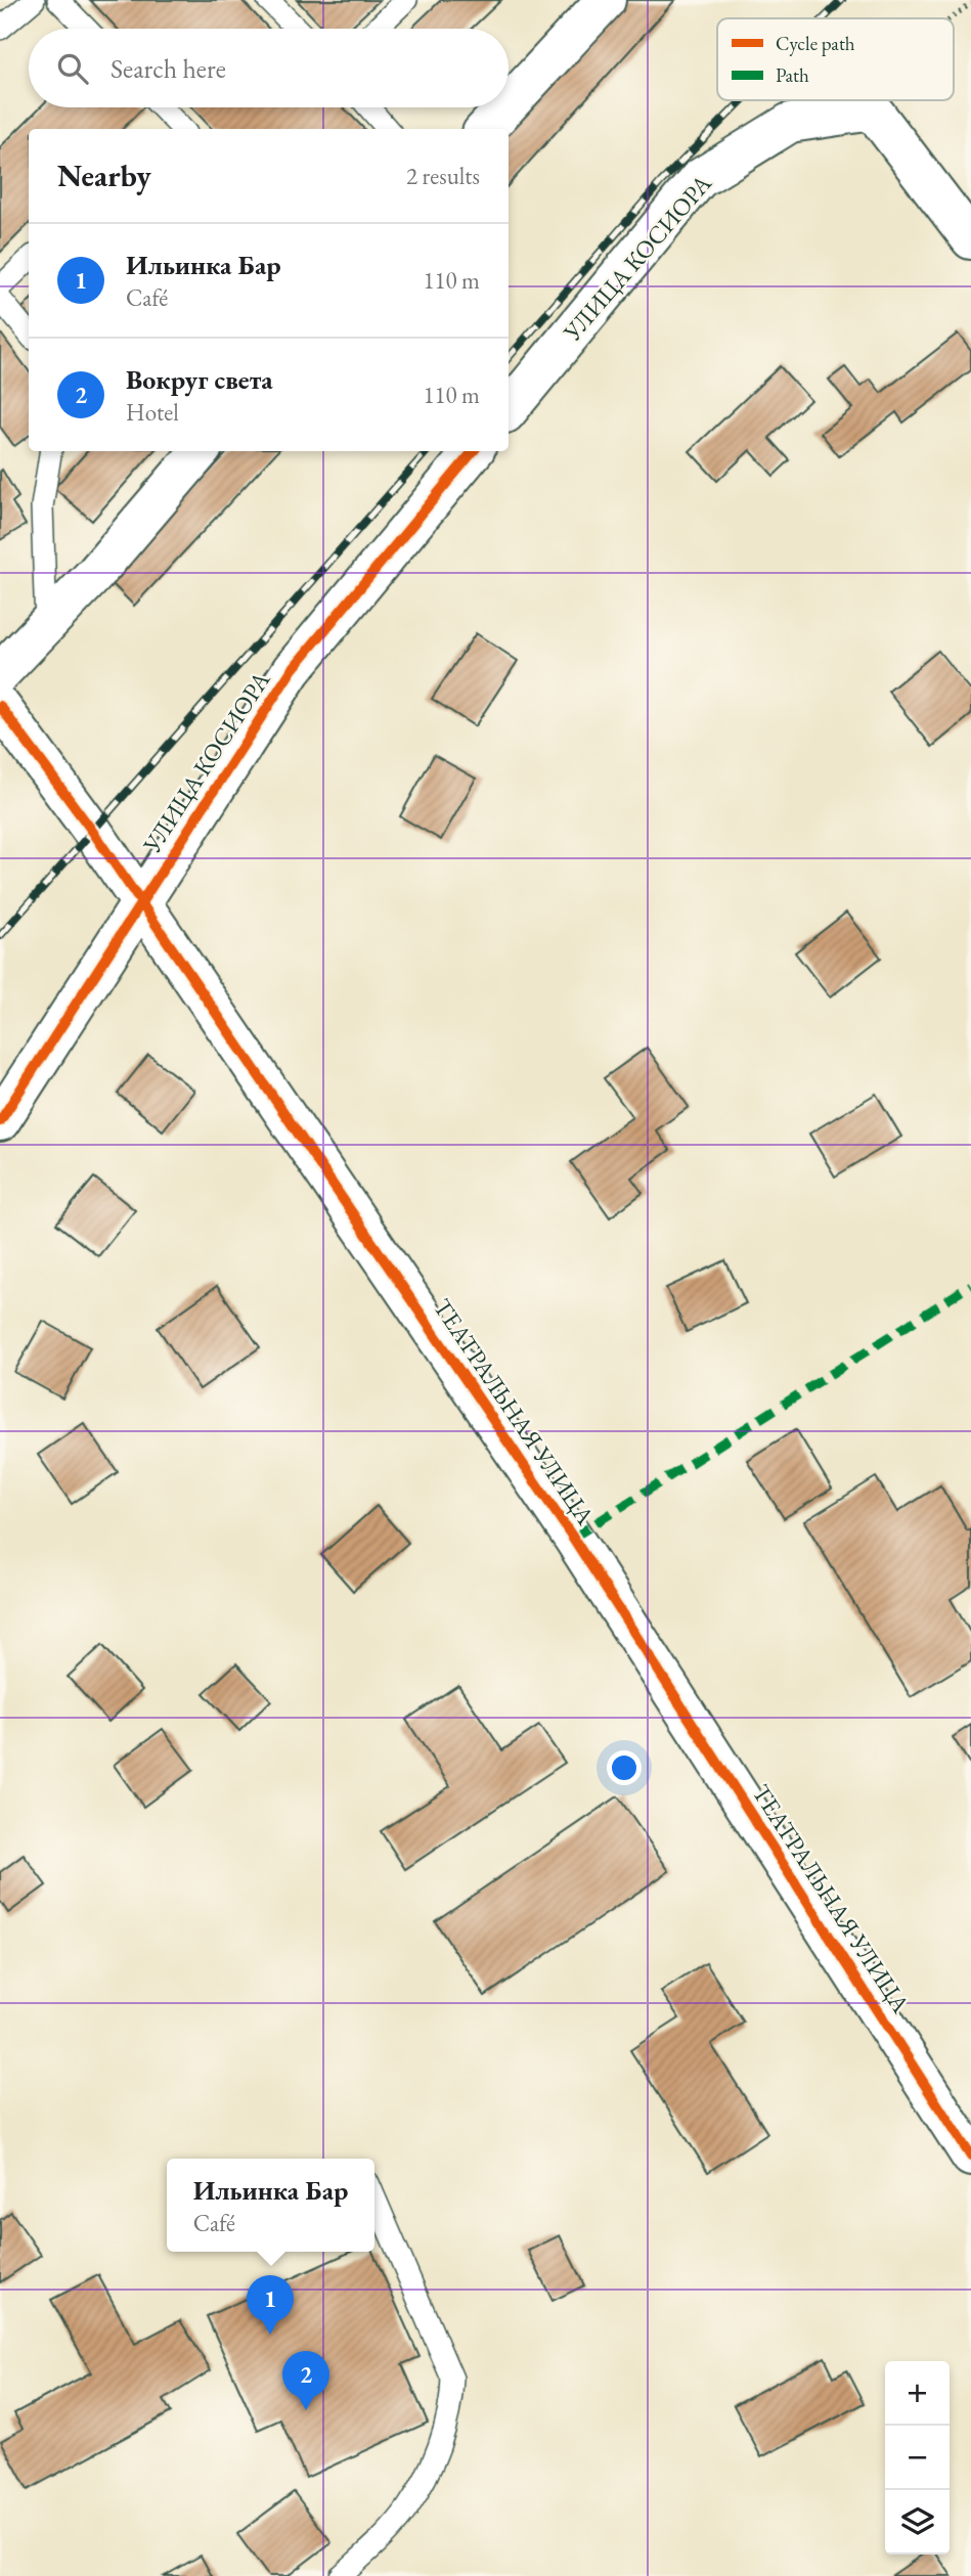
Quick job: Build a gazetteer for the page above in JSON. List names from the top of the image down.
{
  "streets": {
    "street": ["УЛИЦА КОСИОРА", "ТЕАТРАЛЬНАЯ УЛИЦА"]
  },
  "crossings": [
    ["УЛИЦА КОСИОРА", "ТЕАТРАЛЬНАЯ УЛИЦА"]
  ],
  "legend": ["Cycle path", "Path"],
  "page": {
    "search": "Search here",
    "heading": ["Nearby", "2 results"],
    "list": [
      {
        "mark": "1",
        "name": "Ильинка Бар",
        "note": "Café",
        "value": "110 m"
      },
      {
        "mark": "2",
        "name": "Вокруг света",
        "note": "Hotel",
        "value": "110 m"
      }
    ],
    "popup": ["Ильинка Бар", "Café"],
    "pins": ["1", "2"],
    "map_buttons": ["+", "−"]
  }
}
